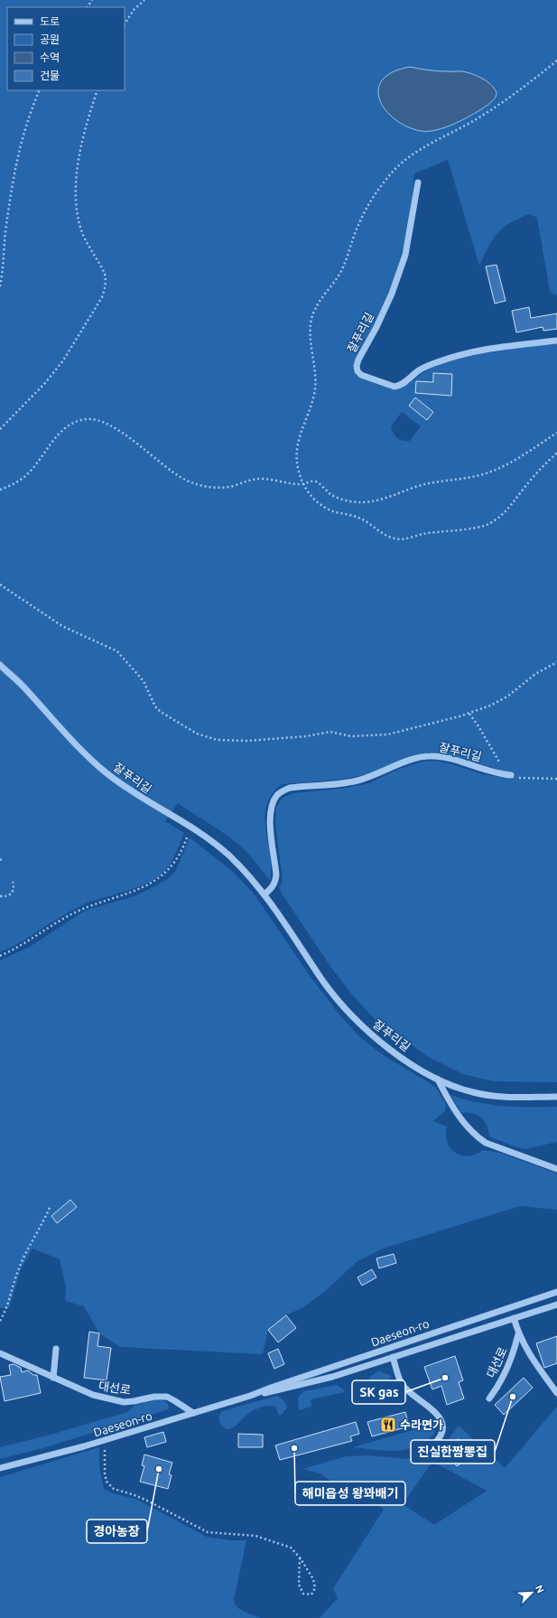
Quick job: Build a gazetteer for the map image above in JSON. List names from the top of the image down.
{
  "streets": {
    "street": ["잘푸리길", "Daeseon-ro", "대선로"]
  },
  "crossings": [
    ["Daeseon-ro", "대선로"]
  ],
  "places": {
    "other": [
      "SK gas",
      "진실한짬뽕집",
      "해미읍성 왕꽈배기",
      "경아농장"
    ],
    "restaurant": ["수라면가"]
  },
  "legend": [
    "도로",
    "공원",
    "수역",
    "건물"
  ],
  "north": "top right"
}
